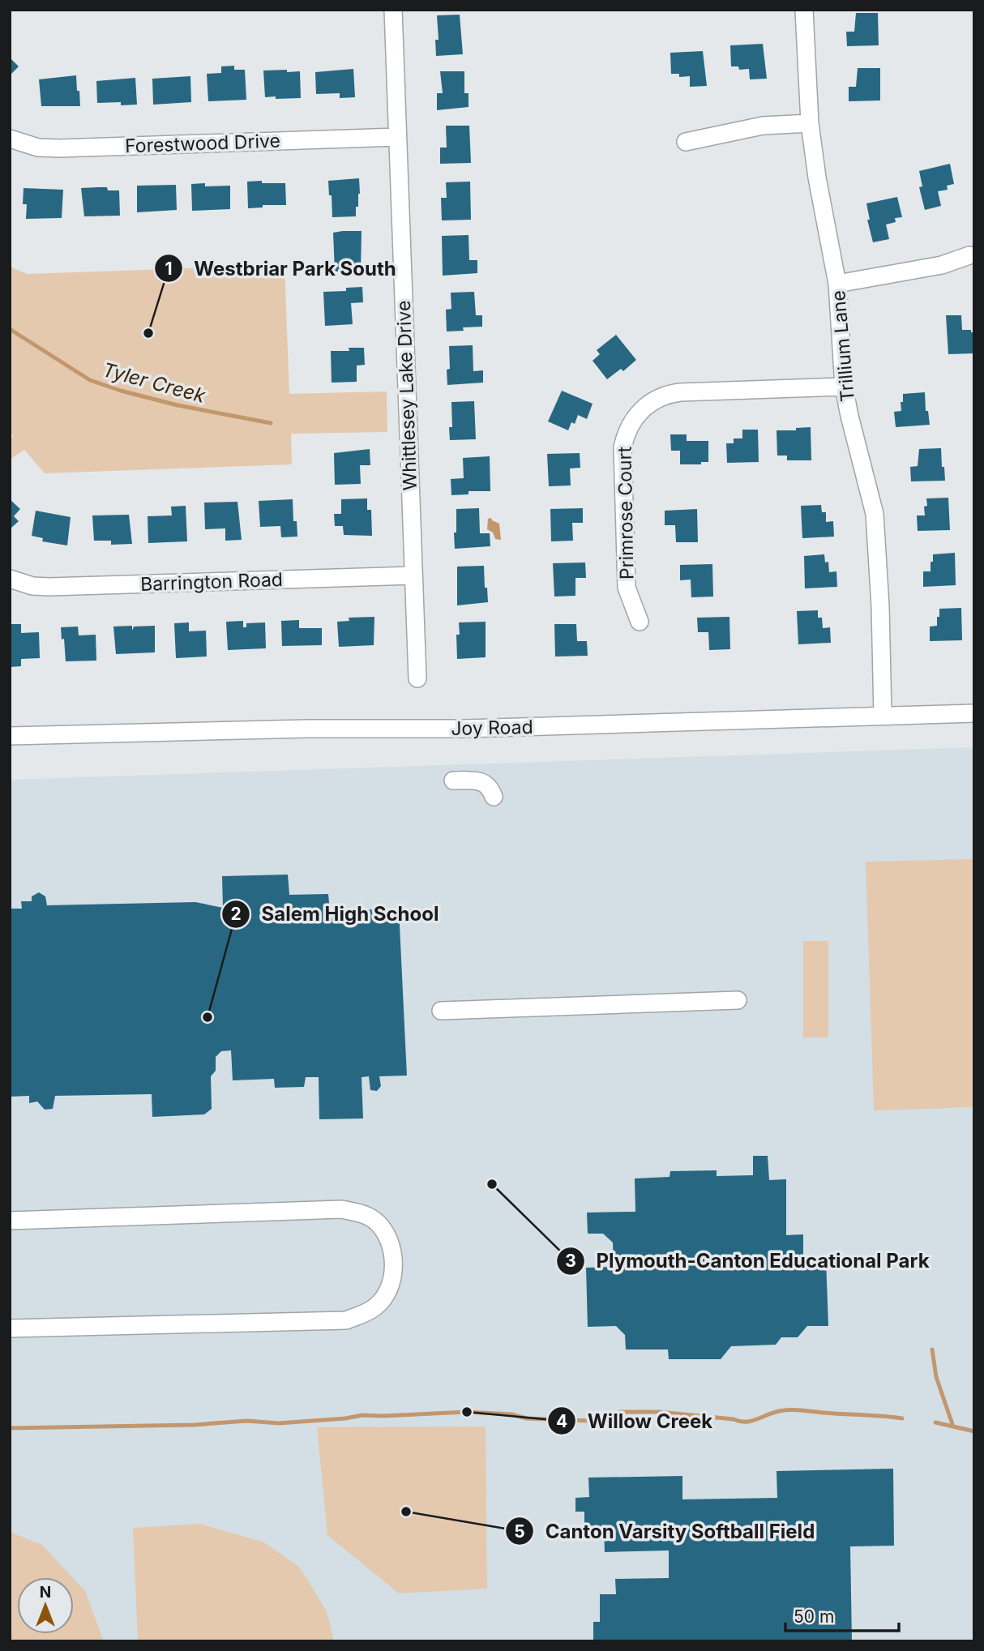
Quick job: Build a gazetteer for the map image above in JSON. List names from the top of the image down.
{
  "streets": {
    "street": [
      "Forestwood Drive",
      "Trillium Lane",
      "Whittlesey Lake Drive",
      "Primrose Court",
      "Barrington Road",
      "Joy Road"
    ]
  },
  "crossings": [
    ["Forestwood Drive", "Whittlesey Lake Drive"],
    ["Trillium Lane", "Primrose Court"],
    ["Trillium Lane", "Joy Road"],
    ["Whittlesey Lake Drive", "Barrington Road"]
  ],
  "water": ["Tyler Creek"],
  "places": [
    "Westbriar Park South",
    "Salem High School",
    "Plymouth-Canton Educational Park",
    "Willow Creek",
    "Canton Varsity Softball Field"
  ],
  "scale_bar": "50 m",
  "north": "top"
}
